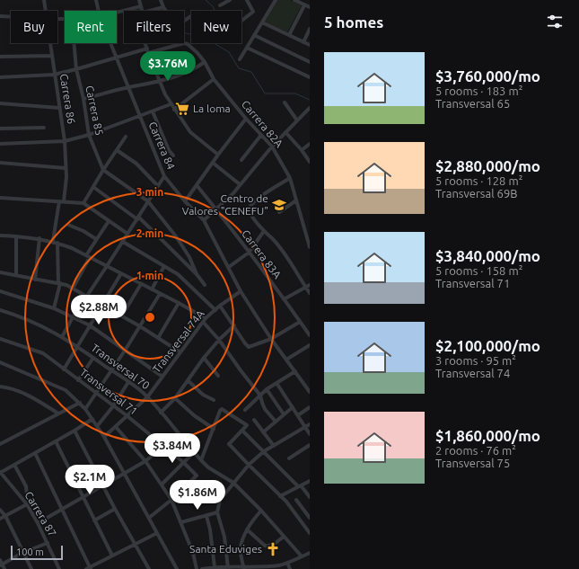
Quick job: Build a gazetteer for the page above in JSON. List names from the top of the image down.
{
  "streets": {
    "street": [
      "Carrera 86",
      "Carrera 85",
      "Carrera 82A",
      "Carrera 84",
      "Carrera 83A",
      "Transversal 74A",
      "Transversal 70",
      "Transversal 71",
      "Carrera 87"
    ]
  },
  "crossings": [
    ["Carrera 84", "Transversal 74A"],
    ["Transversal 74A", "Transversal 70"],
    ["Transversal 74A", "Transversal 71"]
  ],
  "places": {
    "supermarket": ["La loma"],
    "school or university": ["Centro de Valores \"CENEFU\""],
    "church": ["Santa Eduviges"]
  },
  "scale_bar": "100 m",
  "page": {
    "heading": "5 homes",
    "chip": [
      "Buy",
      "Rent",
      "Filters",
      "New"
    ],
    "list": [
      {
        "name": "$3,760,000/mo",
        "note": "5 rooms · 183 m² · Transversal 65"
      },
      {
        "name": "$2,880,000/mo",
        "note": "5 rooms · 128 m² · Transversal 69B"
      },
      {
        "name": "$3,840,000/mo",
        "note": "5 rooms · 158 m² · Transversal 71"
      },
      {
        "name": "$2,100,000/mo",
        "note": "3 rooms · 95 m² · Transversal 74"
      },
      {
        "name": "$1,860,000/mo",
        "note": "2 rooms · 76 m² · Transversal 75"
      }
    ],
    "price": [
      "$3.76M",
      "$2.88M",
      "$3.84M",
      "$2.1M",
      "$1.86M"
    ],
    "scale": "100 m"
  },
  "rings": ["3 min", "2 min", "1 min"]
}
